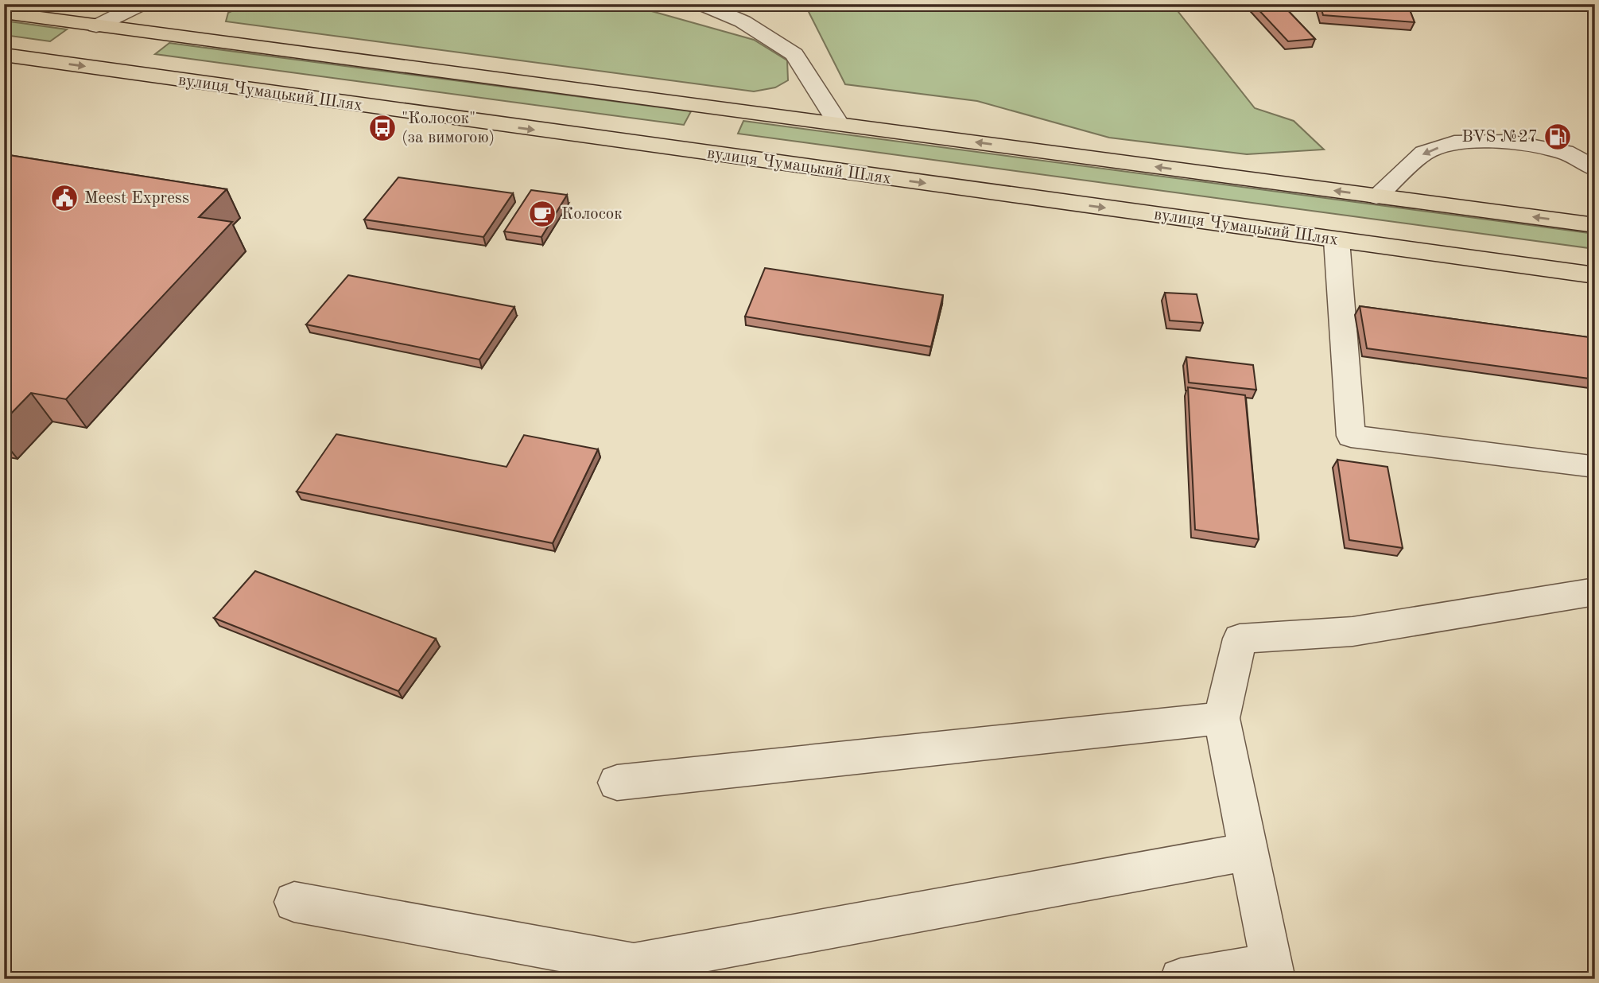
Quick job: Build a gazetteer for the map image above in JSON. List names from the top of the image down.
{
  "streets": {
    "main road": ["вулиця Чумацький Шлях"]
  },
  "places": {
    "bus stop": ["\"Колосок\" (за вимогою)"],
    "fuel station": ["BVS №27"],
    "public building": ["Meest Express"],
    "cafe": ["Колосок"]
  }
}
